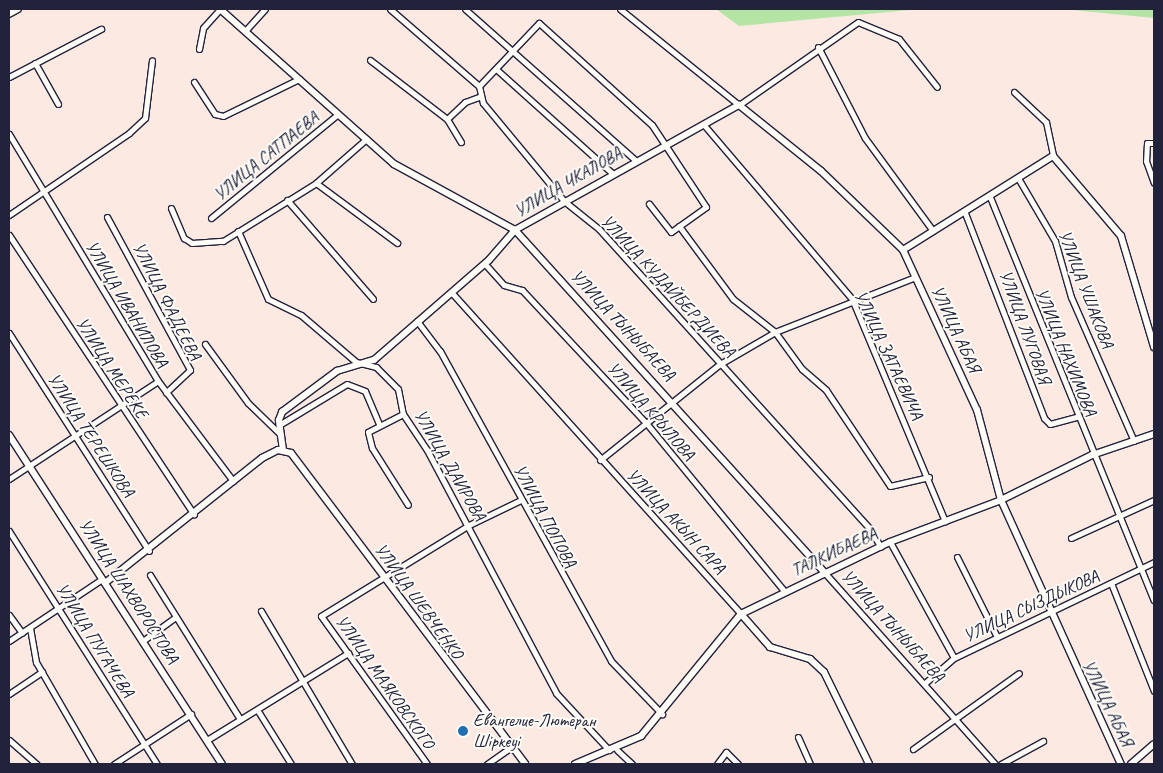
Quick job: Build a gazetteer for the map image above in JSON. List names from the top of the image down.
{
  "streets": {
    "street": [
      "УЛИЦА САТПАЕВА",
      "УЛИЦА ЧКАЛОВА",
      "УЛИЦА КУДАЙБЕРДИЕВА",
      "УЛИЦА УШАКОВА",
      "УЛИЦА ФАДЕЕВА",
      "УЛИЦА ИВАНИЛОВА",
      "УЛИЦА ТЫНЫБАЕВА",
      "УЛИЦА ЛУГОВАЯ",
      "УЛИЦА АБАЯ",
      "УЛИЦА НАХИМОВА",
      "УЛИЦА ЗАТАЕВИЧА",
      "УЛИЦА МЕРЕКЕ",
      "УЛИЦА КРЫЛОВА",
      "УЛИЦА ТЕРЕШКОВА",
      "УЛИЦА ДАИРОВА",
      "УЛИЦА ПОПОВА",
      "УЛИЦА АКЫН САРА",
      "ТАЛКИБАЕВА",
      "УЛИЦА ШАХВОРОСТОВА",
      "УЛИЦА ШЕВЧЕНКО",
      "УЛИЦА СЫЗДЫКОВА",
      "УЛИЦА ПУГАЧЕВА",
      "УЛИЦА МАЯКОВСКОГО"
    ]
  },
  "crossings": [
    ["УЛИЦА САТПАЕВА", "УЛИЦА ТЫНЫБАЕВА"],
    ["УЛИЦА ЧКАЛОВА", "УЛИЦА КУДАЙБЕРДИЕВА"],
    ["УЛИЦА ЧКАЛОВА", "УЛИЦА ТЫНЫБАЕВА"],
    ["УЛИЦА ЧКАЛОВА", "УЛИЦА АБАЯ"],
    ["УЛИЦА ЧКАЛОВА", "УЛИЦА ЗАТАЕВИЧА"],
    ["УЛИЦА ЧКАЛОВА", "УЛИЦА КРЫЛОВА"],
    ["УЛИЦА ЧКАЛОВА", "УЛИЦА ДАИРОВА"],
    ["УЛИЦА ЧКАЛОВА", "УЛИЦА ПОПОВА"],
    ["УЛИЦА ЧКАЛОВА", "УЛИЦА АКЫН САРА"],
    ["УЛИЦА КУДАЙБЕРДИЕВА", "ТАЛКИБАЕВА"],
    ["УЛИЦА УШАКОВА", "ТАЛКИБАЕВА"],
    ["УЛИЦА ФАДЕЕВА", "УЛИЦА ИВАНИЛОВА"],
    ["УЛИЦА ТЫНЫБАЕВА", "ТАЛКИБАЕВА"],
    ["УЛИЦА ТЫНЫБАЕВА", "УЛИЦА СЫЗДЫКОВА"],
    ["УЛИЦА ЛУГОВАЯ", "УЛИЦА НАХИМОВА"],
    ["УЛИЦА АБАЯ", "ТАЛКИБАЕВА"],
    ["УЛИЦА АБАЯ", "УЛИЦА СЫЗДЫКОВА"],
    ["УЛИЦА НАХИМОВА", "ТАЛКИБАЕВА"],
    ["УЛИЦА НАХИМОВА", "УЛИЦА СЫЗДЫКОВА"],
    ["УЛИЦА ЗАТАЕВИЧА", "ТАЛКИБАЕВА"],
    ["УЛИЦА КРЫЛОВА", "ТАЛКИБАЕВА"],
    ["УЛИЦА ДАИРОВА", "ТАЛКИБАЕВА"],
    ["УЛИЦА ПОПОВА", "ТАЛКИБАЕВА"],
    ["УЛИЦА АКЫН САРА", "ТАЛКИБАЕВА"],
    ["УЛИЦА ШЕВЧЕНКО", "УЛИЦА МАЯКОВСКОГО"]
  ],
  "places": ["Евангелие-Лютеран Шіркеуі"]
}
